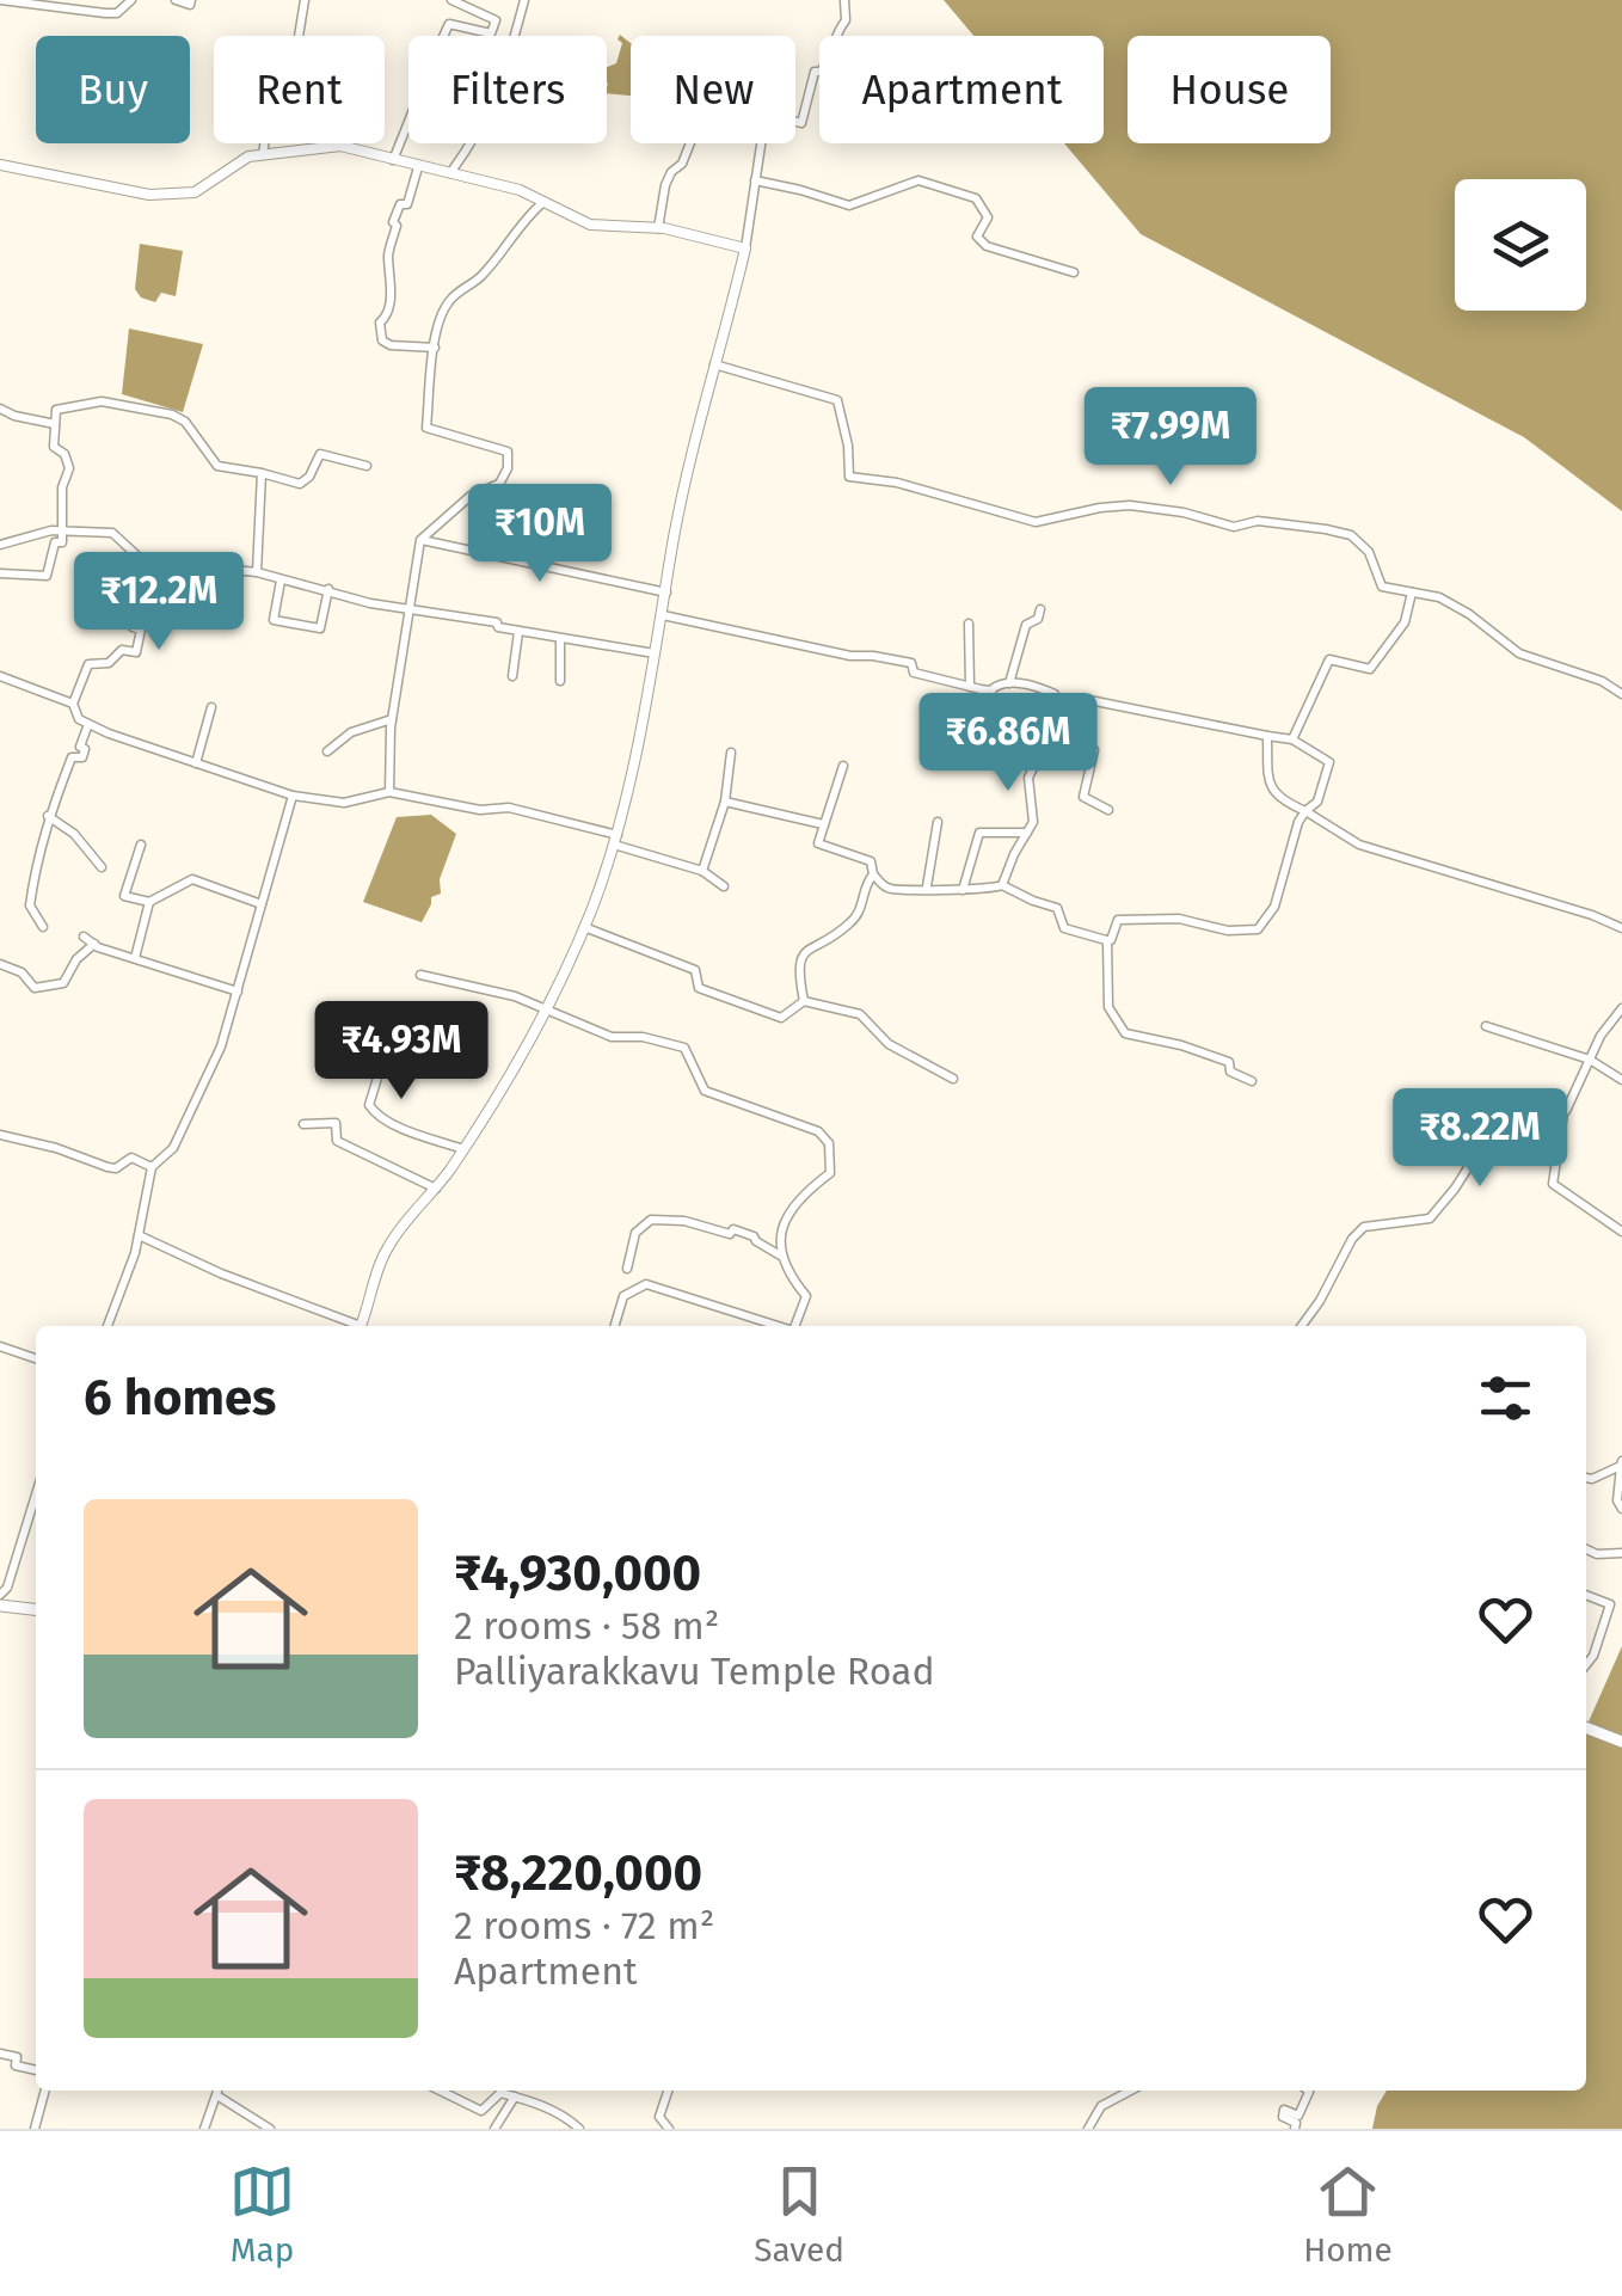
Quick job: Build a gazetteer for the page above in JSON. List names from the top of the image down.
{
  "page": {
    "chip": [
      "Buy",
      "Rent",
      "Filters",
      "New",
      "Apartment",
      "House"
    ],
    "price": [
      "₹7.99M",
      "₹10M",
      "₹12.2M",
      "₹6.86M",
      "₹4.93M",
      "₹8.22M"
    ],
    "heading": "6 homes",
    "list": [
      {
        "name": "₹4,930,000",
        "note": "2 rooms · 58 m² · Palliyarakkavu Temple Road"
      },
      {
        "name": "₹8,220,000",
        "note": "2 rooms · 72 m² · Apartment"
      }
    ],
    "tabs": ["Map", "Saved", "Home"]
  }
}
